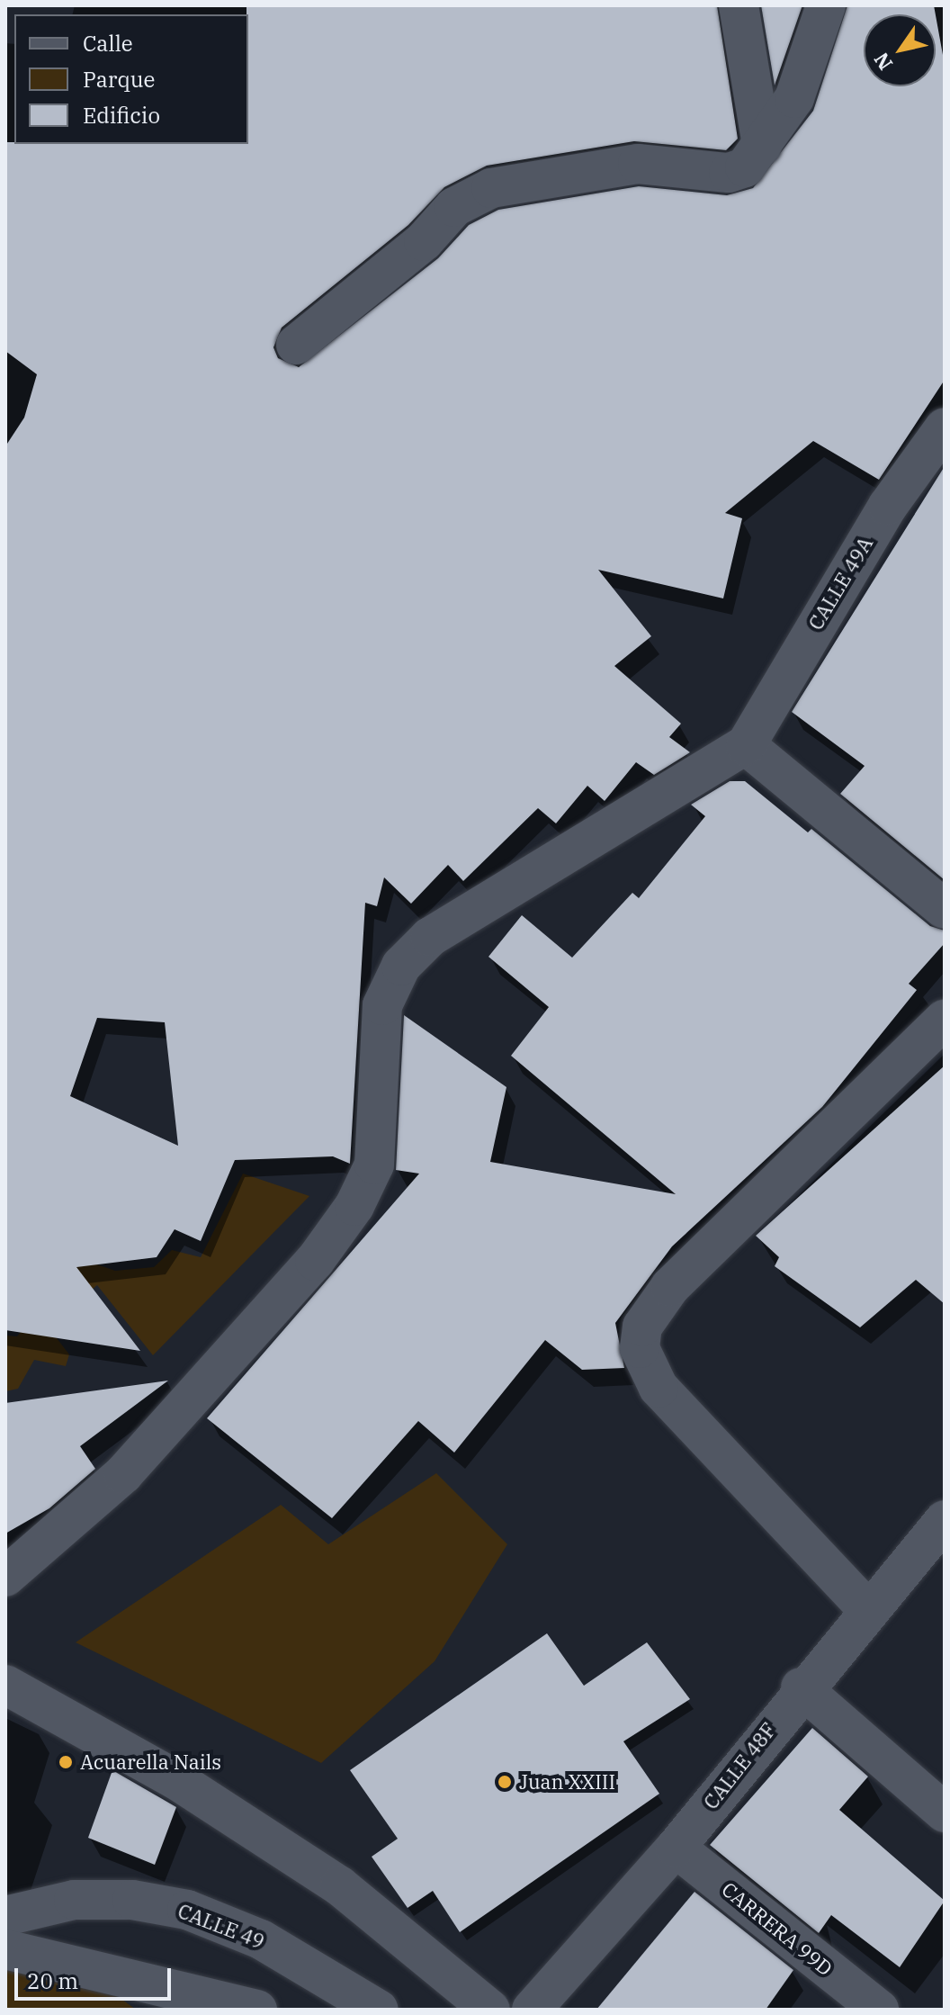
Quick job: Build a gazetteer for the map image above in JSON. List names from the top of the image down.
{
  "streets": {
    "street": [
      "CALLE 49A",
      "CALLE 48F",
      "CALLE 49",
      "CARRERA 99D"
    ]
  },
  "crossings": [
    ["CALLE 48F", "CARRERA 99D"]
  ],
  "places": ["Acuarella Nails", "Juan XXIII"],
  "legend": ["Calle", "Parque", "Edificio"],
  "scale_bar": "20 m",
  "north": "bottom left"
}
